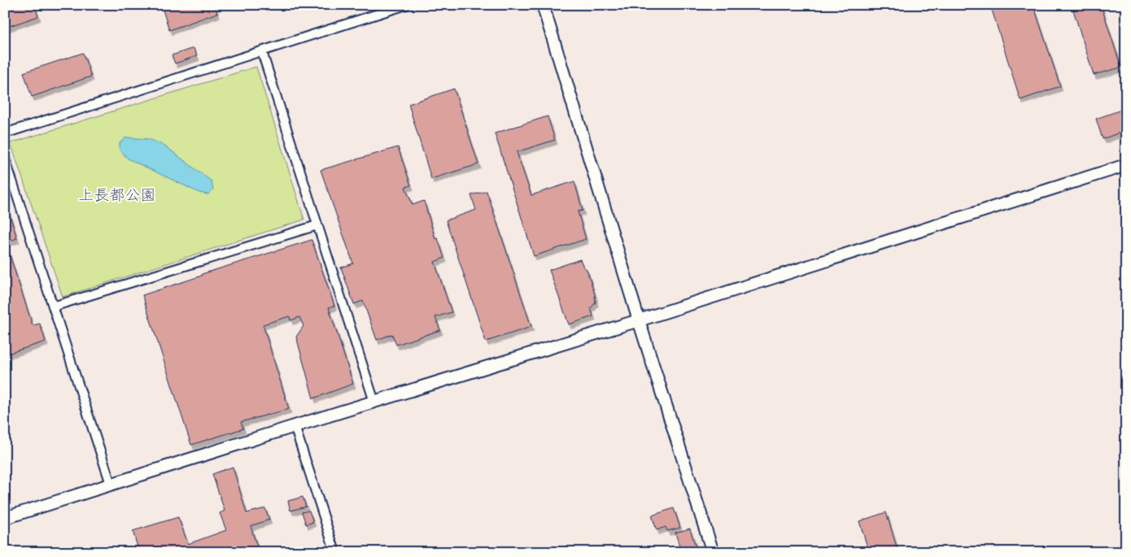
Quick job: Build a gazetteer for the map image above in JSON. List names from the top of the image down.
{
  "parks": ["上長都公園"]
}
